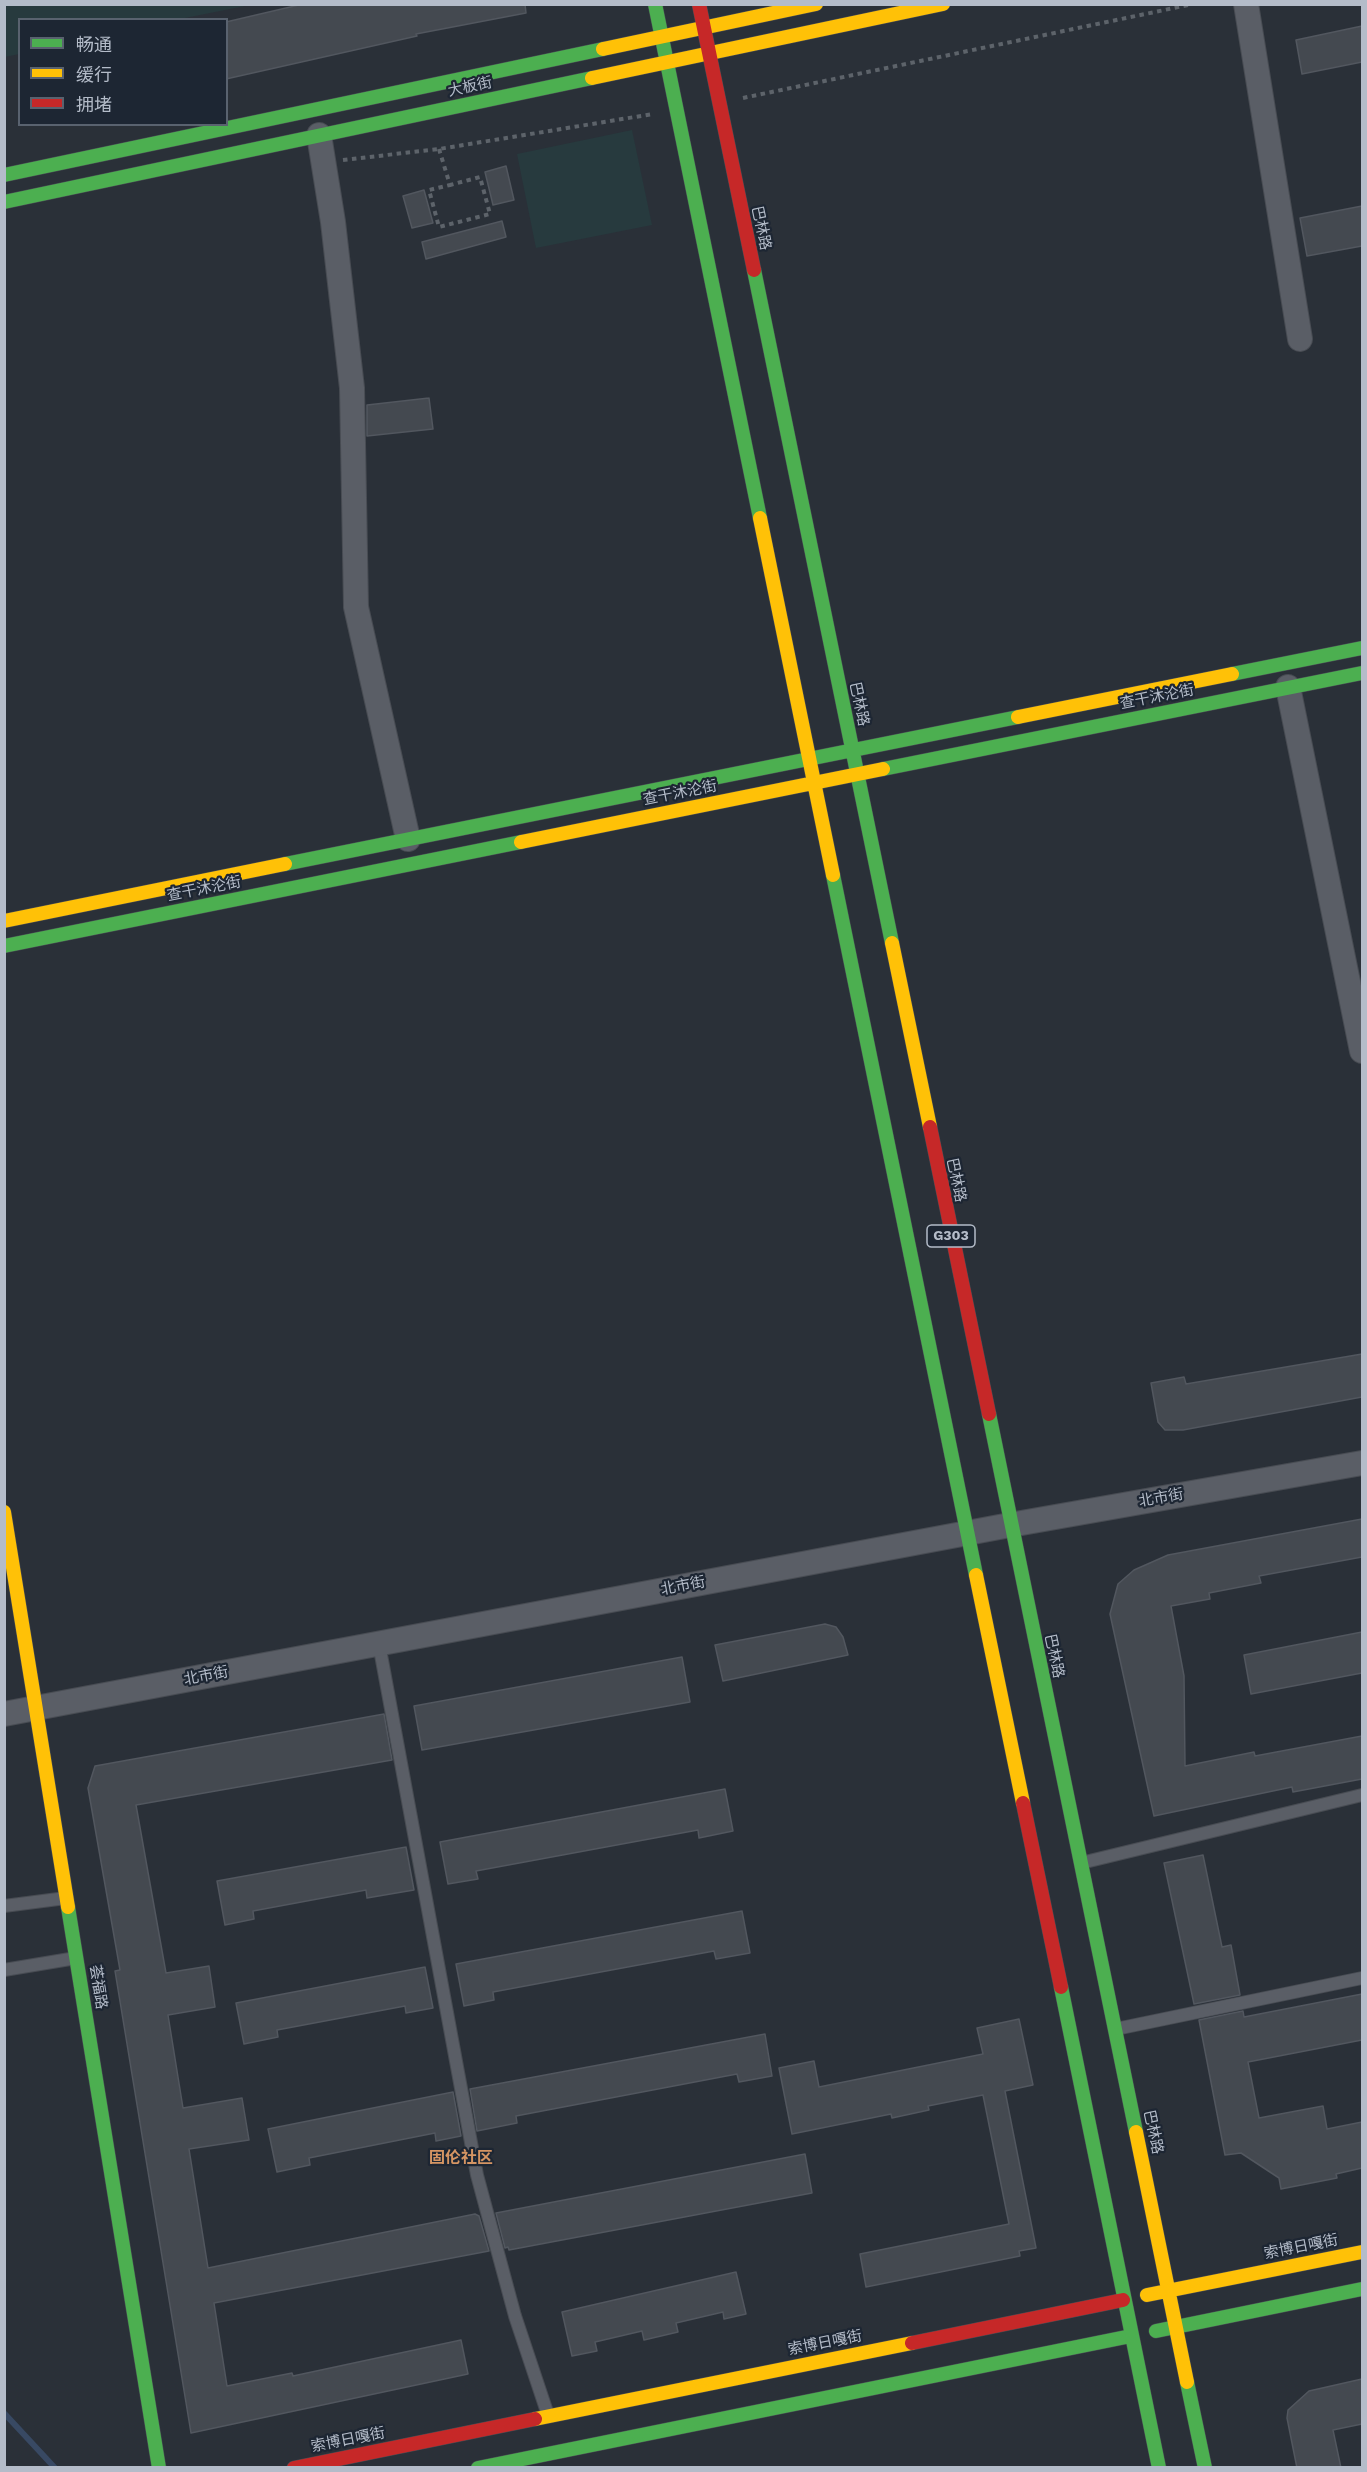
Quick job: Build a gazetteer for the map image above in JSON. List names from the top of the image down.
{
  "streets": {
    "main road": [
      "大板街",
      "巴林路",
      "查干沐沦街",
      "G303",
      "荟福路",
      "索博日嘎街"
    ],
    "street": ["北市街"]
  },
  "crossings": [
    ["大板街", "巴林路"],
    ["大板街", "G303"],
    ["巴林路", "查干沐沦街"],
    ["巴林路", "北市街"],
    ["巴林路", "索博日嘎街"],
    ["查干沐沦街", "G303"],
    ["G303", "北市街"],
    ["G303", "索博日嘎街"],
    ["北市街", "荟福路"]
  ],
  "districts": ["固伦社区"],
  "legend": ["畅通", "缓行", "拥堵"]
}
